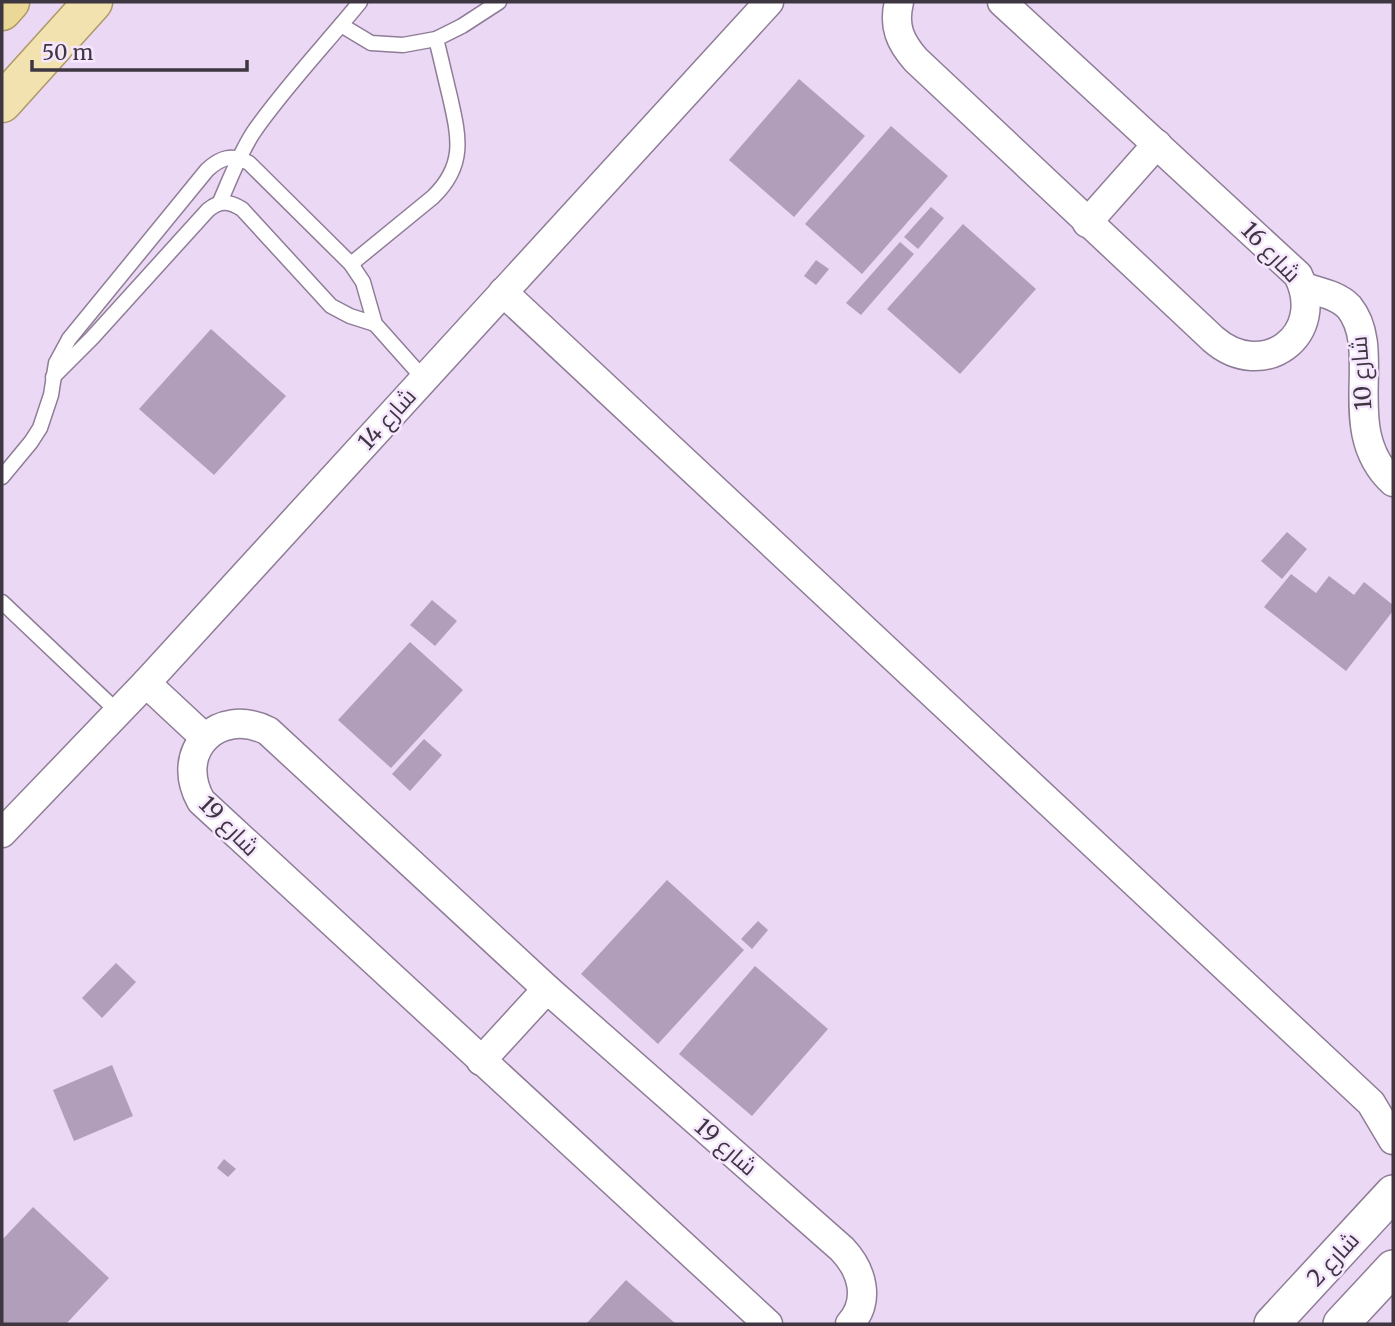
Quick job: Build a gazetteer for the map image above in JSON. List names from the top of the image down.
{
  "streets": {
    "street": [
      "شارع 16",
      "شارع 10",
      "شارع 14",
      "شارع 19",
      "شارع 2"
    ]
  },
  "crossings": [
    ["شارع 16", "شارع 10"]
  ],
  "scale_bar": "50 m"
}
